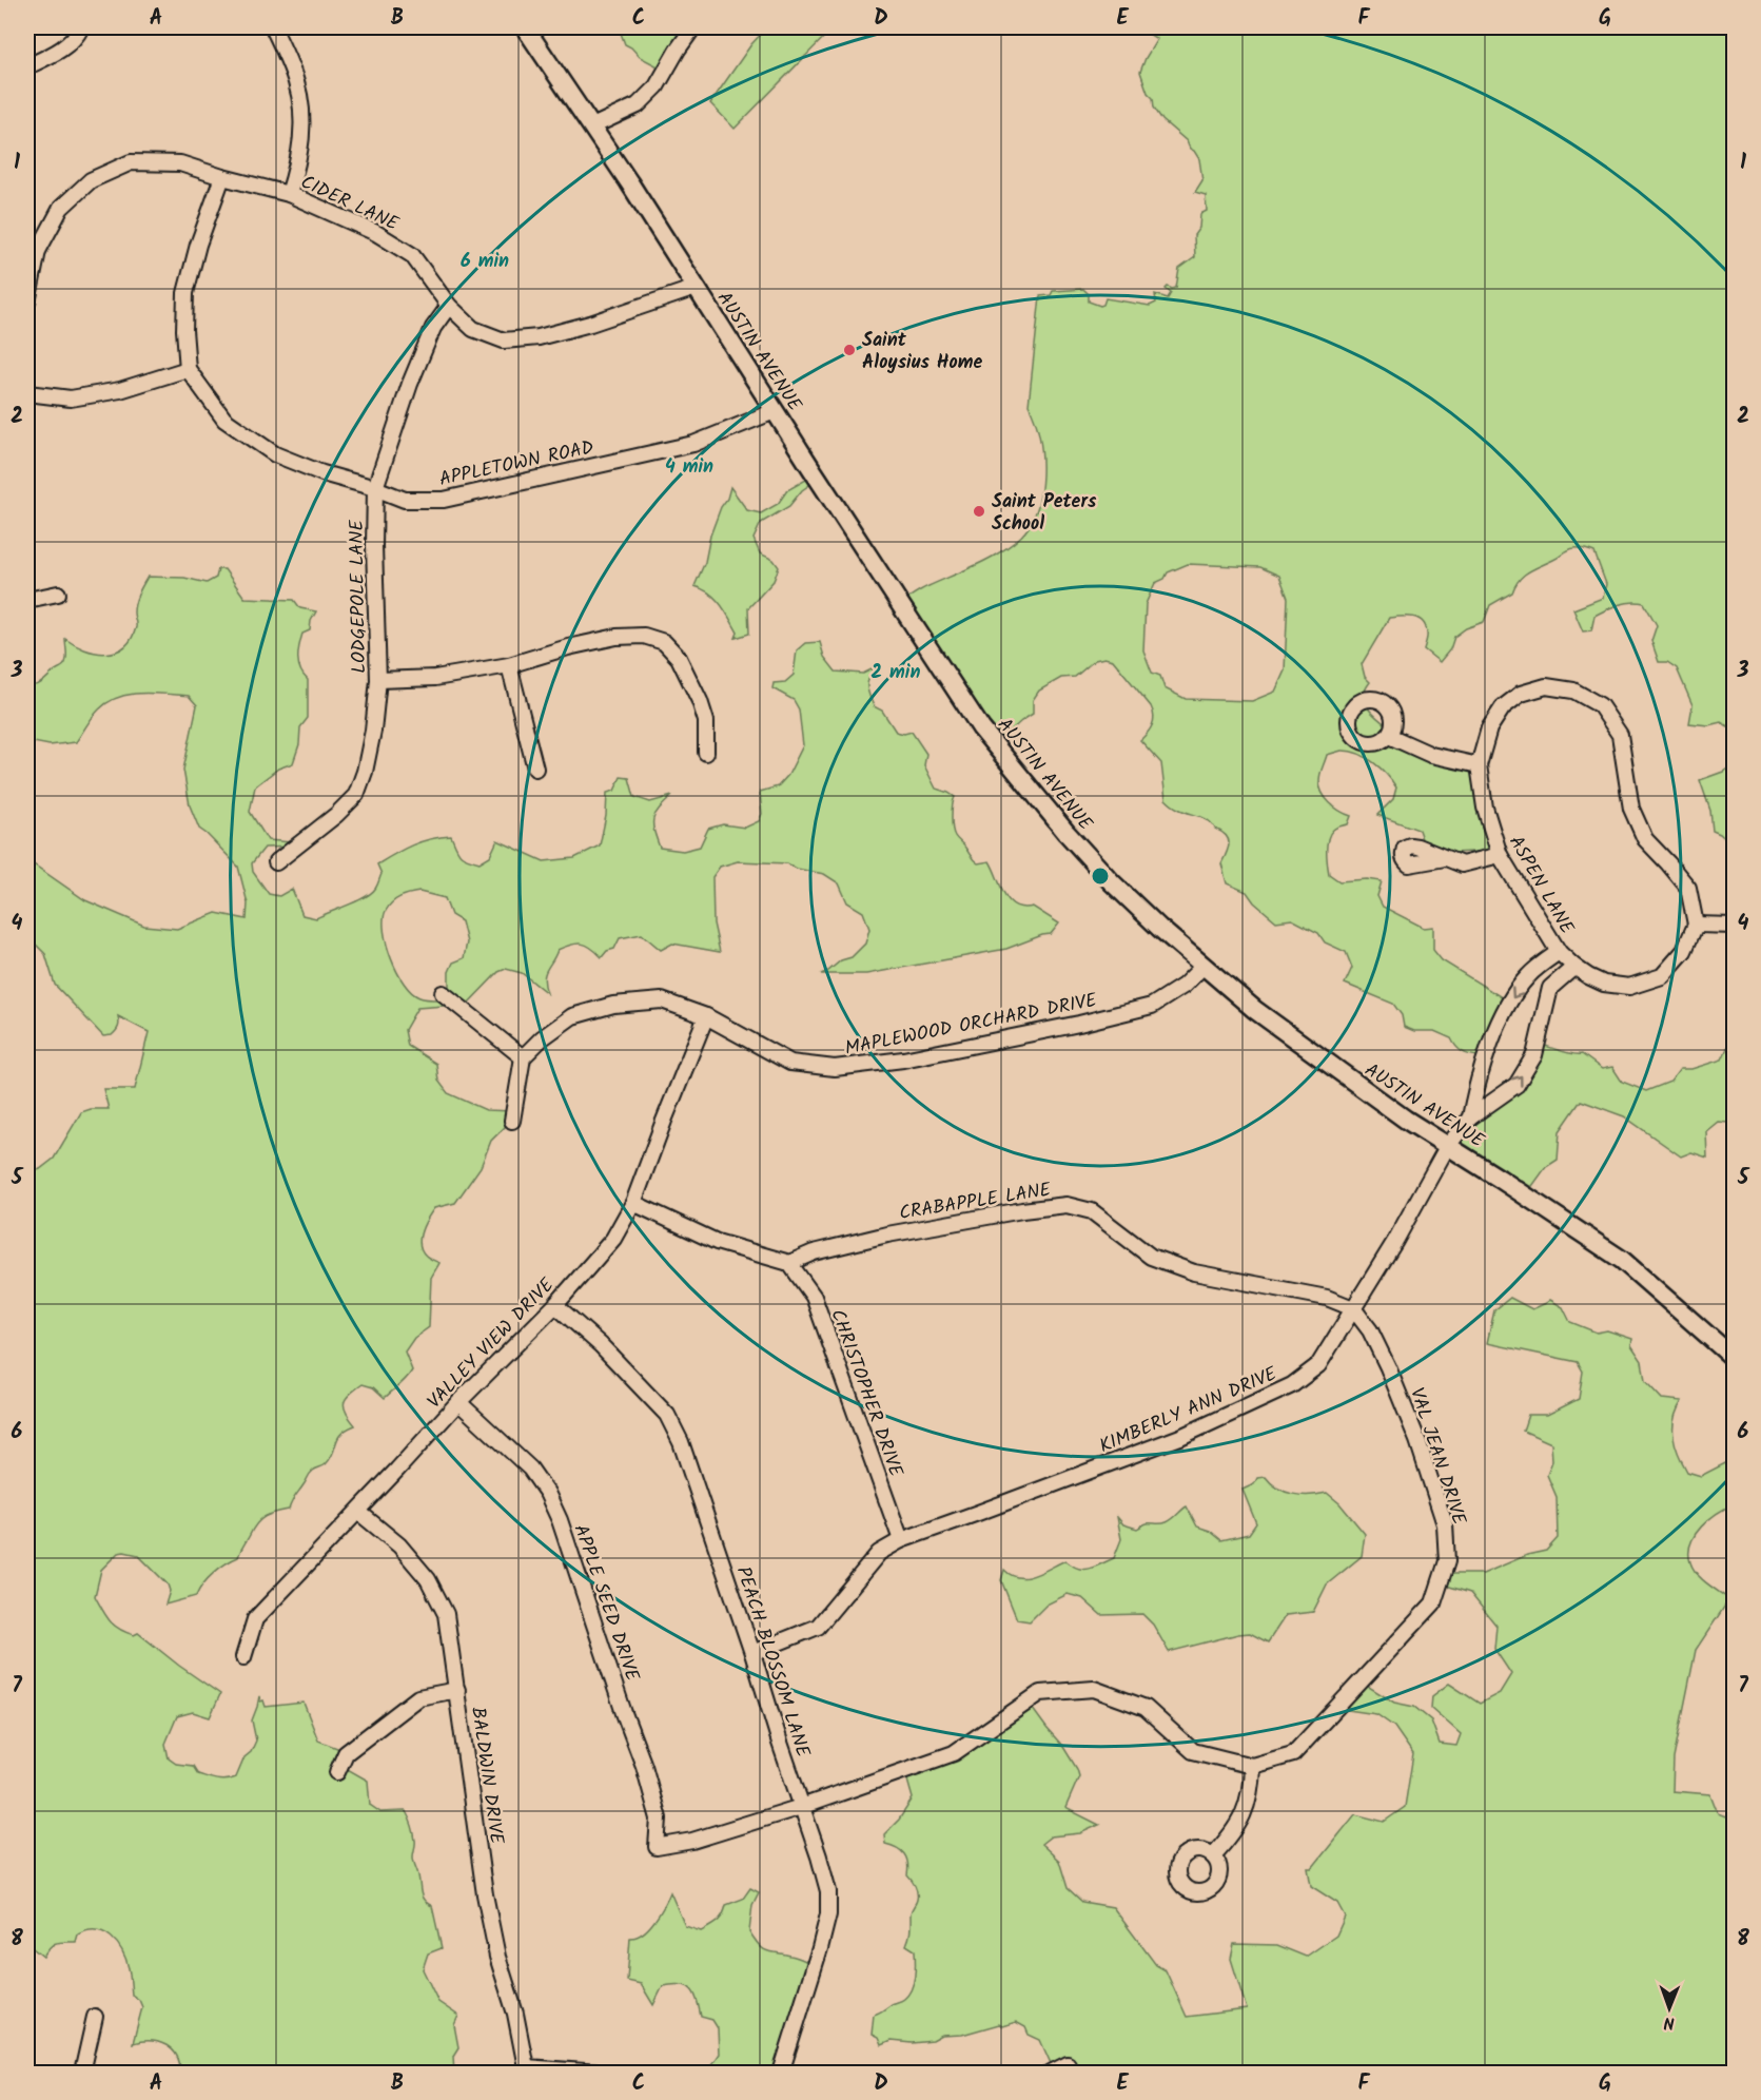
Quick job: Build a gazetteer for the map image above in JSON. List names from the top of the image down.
{
  "streets": {
    "street": [
      "CIDER LANE",
      "AUSTIN AVENUE",
      "APPLETOWN ROAD",
      "LODGEPOLE LANE",
      "ASPEN LANE",
      "MAPLEWOOD ORCHARD DRIVE",
      "CRABAPPLE LANE",
      "VALLEY VIEW DRIVE",
      "CHRISTOPHER DRIVE",
      "KIMBERLY ANN DRIVE",
      "VAL JEAN DRIVE",
      "APPLE SEED DRIVE",
      "PEACH BLOSSOM LANE",
      "BALDWIN DRIVE"
    ]
  },
  "crossings": [
    ["CIDER LANE", "AUSTIN AVENUE"],
    ["CIDER LANE", "LODGEPOLE LANE"],
    ["AUSTIN AVENUE", "APPLETOWN ROAD"],
    ["AUSTIN AVENUE", "ASPEN LANE"],
    ["AUSTIN AVENUE", "MAPLEWOOD ORCHARD DRIVE"],
    ["AUSTIN AVENUE", "KIMBERLY ANN DRIVE"],
    ["APPLETOWN ROAD", "LODGEPOLE LANE"],
    ["ASPEN LANE", "KIMBERLY ANN DRIVE"],
    ["MAPLEWOOD ORCHARD DRIVE", "VALLEY VIEW DRIVE"],
    ["CRABAPPLE LANE", "CHRISTOPHER DRIVE"],
    ["CRABAPPLE LANE", "KIMBERLY ANN DRIVE"],
    ["CRABAPPLE LANE", "VAL JEAN DRIVE"],
    ["VALLEY VIEW DRIVE", "APPLE SEED DRIVE"],
    ["VALLEY VIEW DRIVE", "PEACH BLOSSOM LANE"],
    ["VALLEY VIEW DRIVE", "BALDWIN DRIVE"],
    ["CHRISTOPHER DRIVE", "KIMBERLY ANN DRIVE"],
    ["KIMBERLY ANN DRIVE", "VAL JEAN DRIVE"],
    ["KIMBERLY ANN DRIVE", "PEACH BLOSSOM LANE"],
    ["VAL JEAN DRIVE", "APPLE SEED DRIVE"],
    ["VAL JEAN DRIVE", "PEACH BLOSSOM LANE"]
  ],
  "places": ["Saint Aloysius Home", "Saint Peters School"],
  "north": "bottom",
  "grid": {
    "columns": [
      "A",
      "B",
      "C",
      "D",
      "E",
      "F",
      "G"
    ],
    "rows": [
      "1",
      "2",
      "3",
      "4",
      "5",
      "6",
      "7",
      "8"
    ]
  },
  "rings": ["6 min", "4 min", "2 min"]
}
